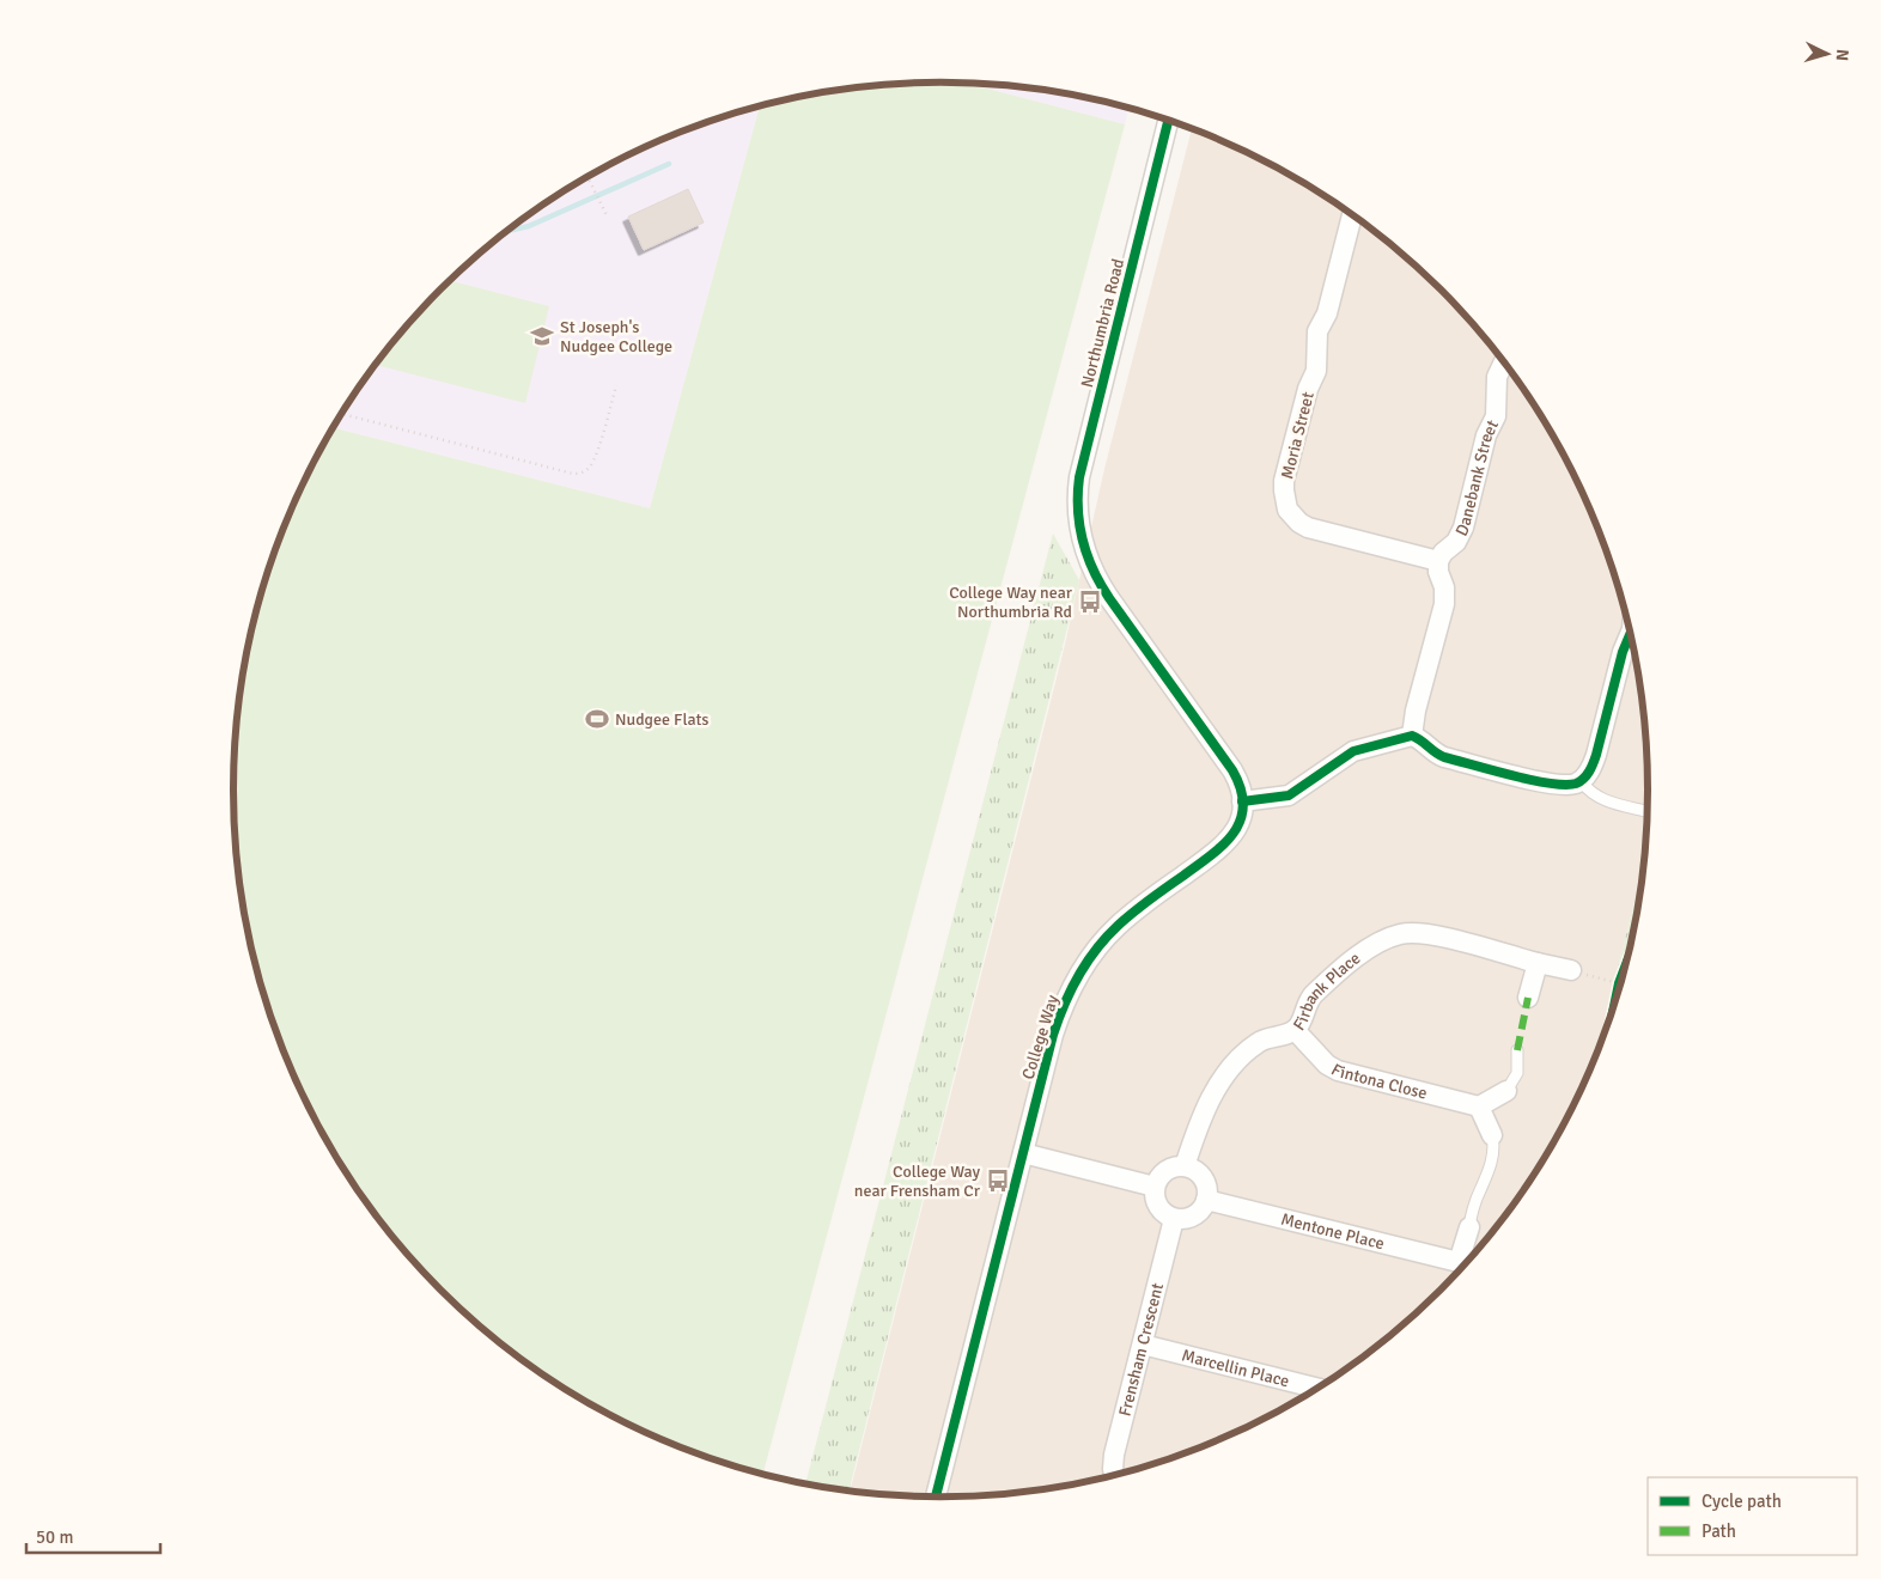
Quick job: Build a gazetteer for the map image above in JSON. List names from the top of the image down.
{
  "streets": {
    "street": [
      "Northumbria Road",
      "Moria Street",
      "Danebank Street",
      "Firbank Place",
      "College Way",
      "Fintona Close",
      "Mentone Place",
      "Frensham Crescent",
      "Marcellin Place"
    ]
  },
  "crossings": [
    ["Northumbria Road", "College Way"],
    ["Moria Street", "Danebank Street"],
    ["Firbank Place", "Fintona Close"],
    ["Firbank Place", "Mentone Place"],
    ["Firbank Place", "Frensham Crescent"],
    ["Mentone Place", "Frensham Crescent"],
    ["Frensham Crescent", "Marcellin Place"]
  ],
  "places": {
    "school or university": ["St Joseph's Nudgee College"],
    "bus stop": ["College Way near Northumbria Rd", "College Way near Frensham Cr"],
    "sports": ["Nudgee Flats"]
  },
  "legend": ["Cycle path", "Path"],
  "scale_bar": "50 m",
  "north": "right"
}
